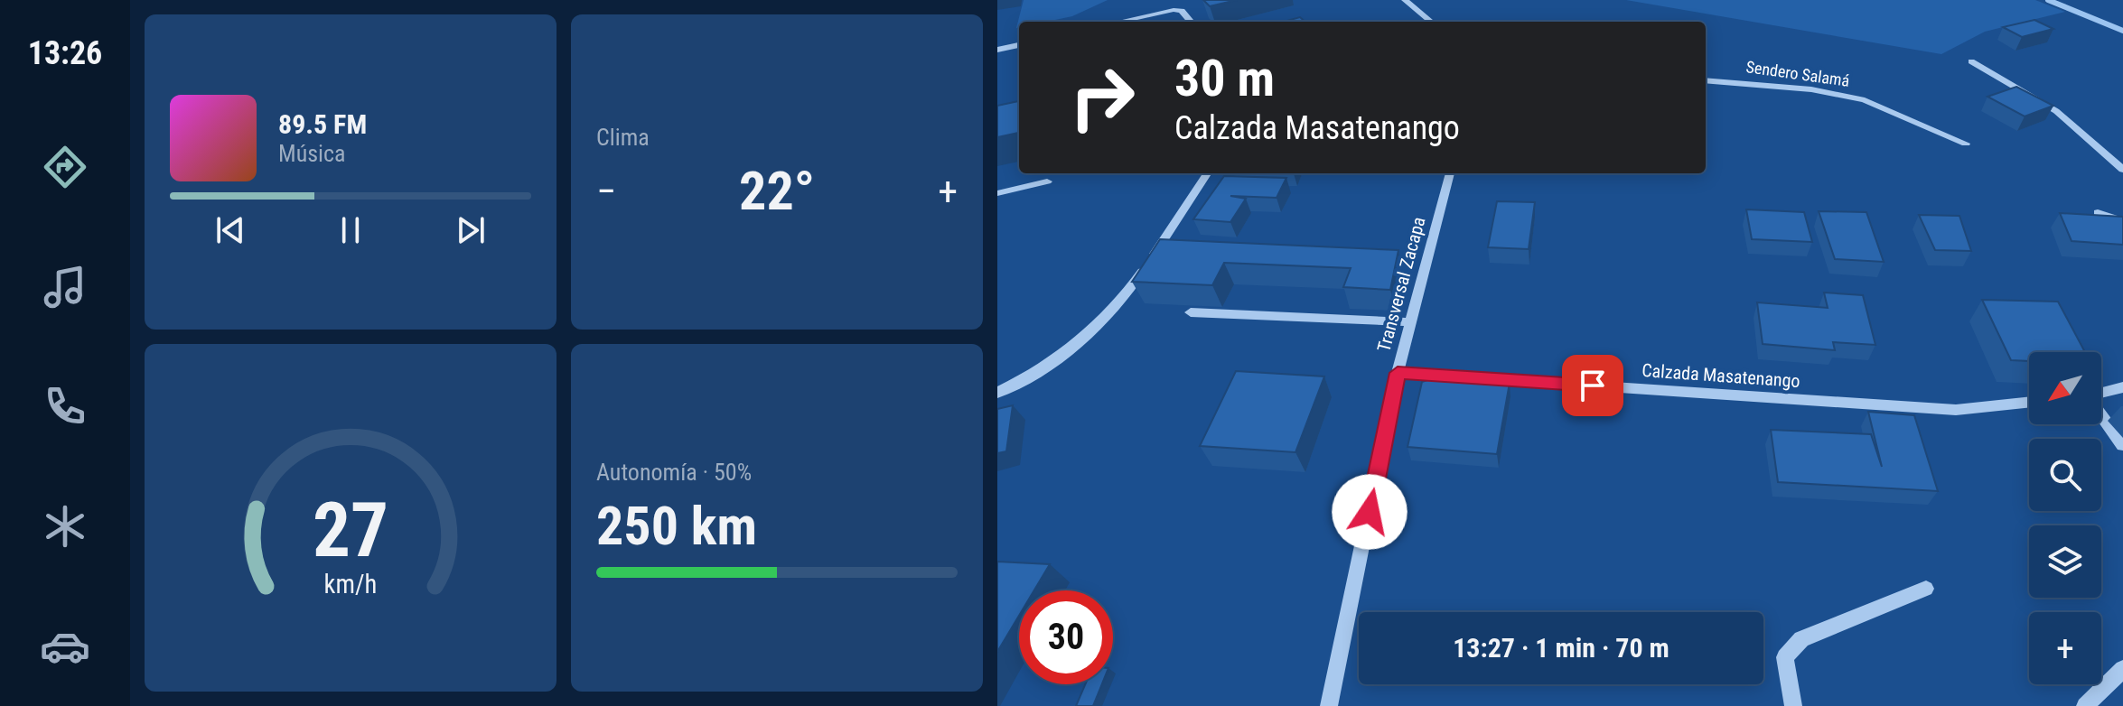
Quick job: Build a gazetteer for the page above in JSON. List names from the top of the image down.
{
  "streets": {
    "street": ["Sendero Salamá", "Transversal Zacapa", "Calzada Masatenango"]
  },
  "crossings": [
    ["Transversal Zacapa", "Calzada Masatenango"]
  ],
  "north": "bottom left",
  "page": {
    "tabs": "13:26",
    "tile": [
      "Clima",
      ["Autonomía · 50%", "250 km"]
    ],
    "turn": ["30 m", "Calzada Masatenango"],
    "song": ["89.5 FM", "Música"],
    "heat": ["−", "22°", "+"],
    "map_buttons": "+",
    "limit": "30",
    "trip": "13:27 · 1 min · 70 m",
    "gauge": ["27", "km/h"]
  }
}
